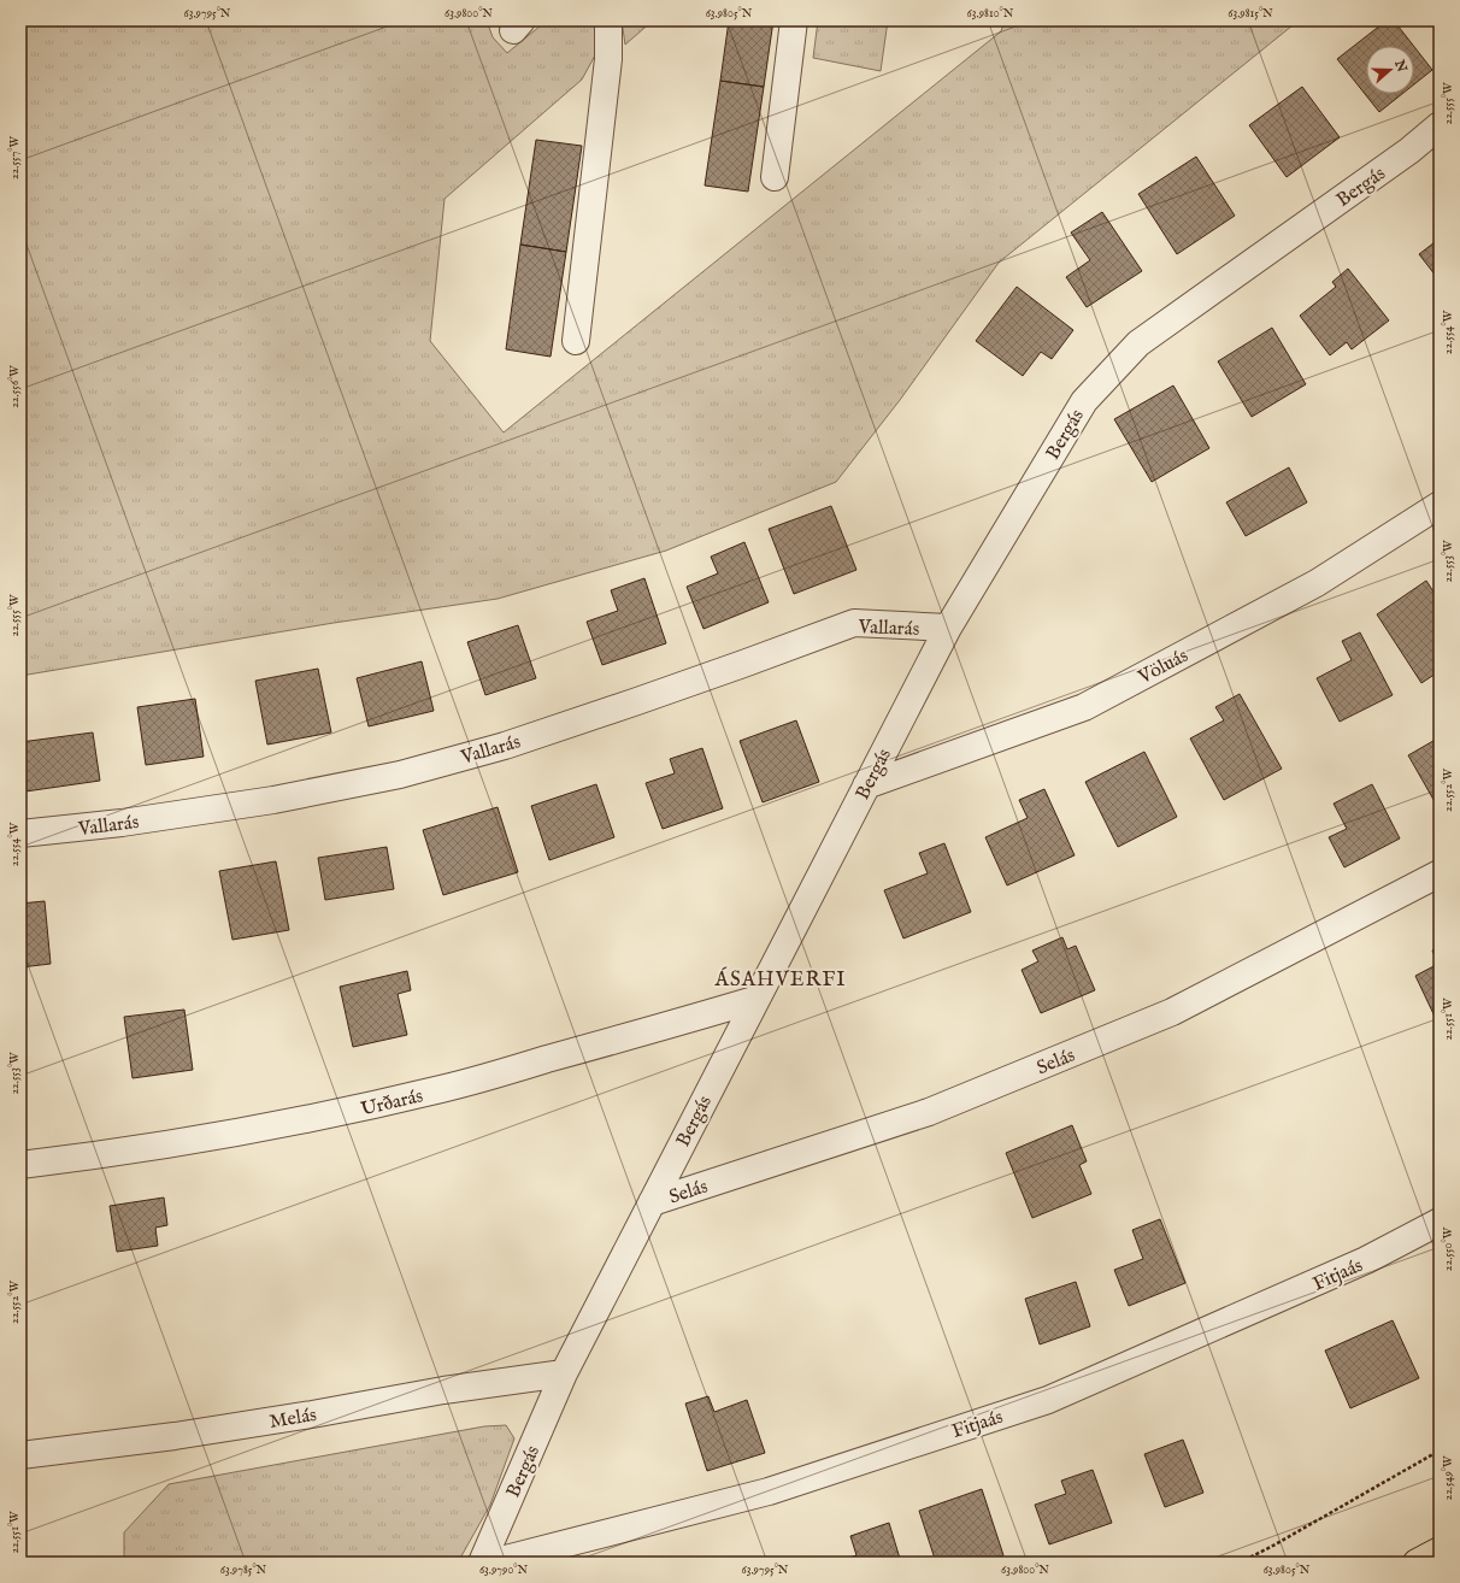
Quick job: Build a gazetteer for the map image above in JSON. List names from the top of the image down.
{
  "streets": {
    "street": [
      "Bergás",
      "Vallarás",
      "Völuás",
      "Selás",
      "Urðarás",
      "Fitjaás",
      "Melás"
    ]
  },
  "crossings": [
    ["Bergás", "Vallarás"],
    ["Bergás", "Völuás"],
    ["Bergás", "Selás"],
    ["Bergás", "Urðarás"],
    ["Bergás", "Melás"]
  ],
  "districts": ["ÁSAHVERFI"],
  "north": "right",
  "coordinates": [
    "63.9795°N",
    "63.9800°N",
    "63.9805°N",
    "63.9810°N",
    "63.9815°N",
    "22.555°W",
    "22.557°W",
    "22.554°W",
    "22.556°W",
    "22.553°W",
    "22.552°W",
    "22.551°W",
    "22.550°W",
    "22.549°W",
    "63.9785°N",
    "63.9790°N"
  ]
}
